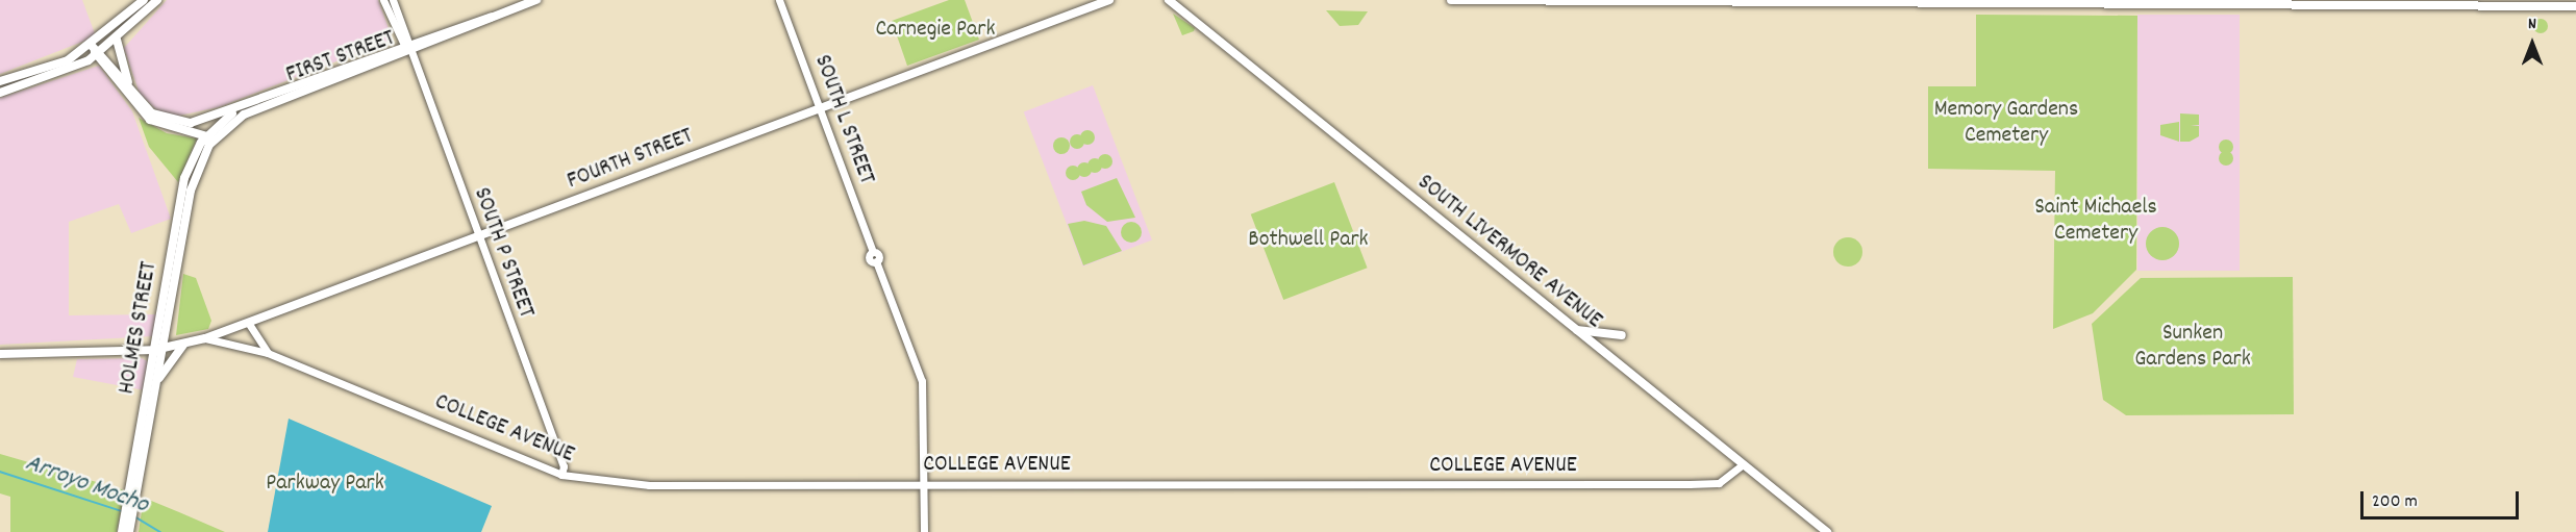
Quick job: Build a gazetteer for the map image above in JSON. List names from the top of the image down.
{
  "streets": {
    "main road": [
      "FIRST STREET",
      "FOURTH STREET",
      "SOUTH LIVERMORE AVENUE",
      "HOLMES STREET"
    ],
    "street": ["SOUTH L STREET", "SOUTH P STREET", "COLLEGE AVENUE"]
  },
  "crossings": [
    ["FIRST STREET", "SOUTH P STREET"],
    ["FIRST STREET", "HOLMES STREET"],
    ["SOUTH L STREET", "FOURTH STREET"],
    ["SOUTH L STREET", "COLLEGE AVENUE"],
    ["FOURTH STREET", "SOUTH P STREET"],
    ["FOURTH STREET", "HOLMES STREET"],
    ["FOURTH STREET", "COLLEGE AVENUE"],
    ["SOUTH LIVERMORE AVENUE", "COLLEGE AVENUE"],
    ["SOUTH P STREET", "COLLEGE AVENUE"]
  ],
  "water": ["Arroyo Mocho"],
  "parks": [
    "Carnegie Park",
    "Memory Gardens Cemetery",
    "Saint Michaels Cemetery",
    "Bothwell Park",
    "Sunken Gardens Park",
    "Parkway Park"
  ],
  "scale_bar": "200 m",
  "north": "top"
}
